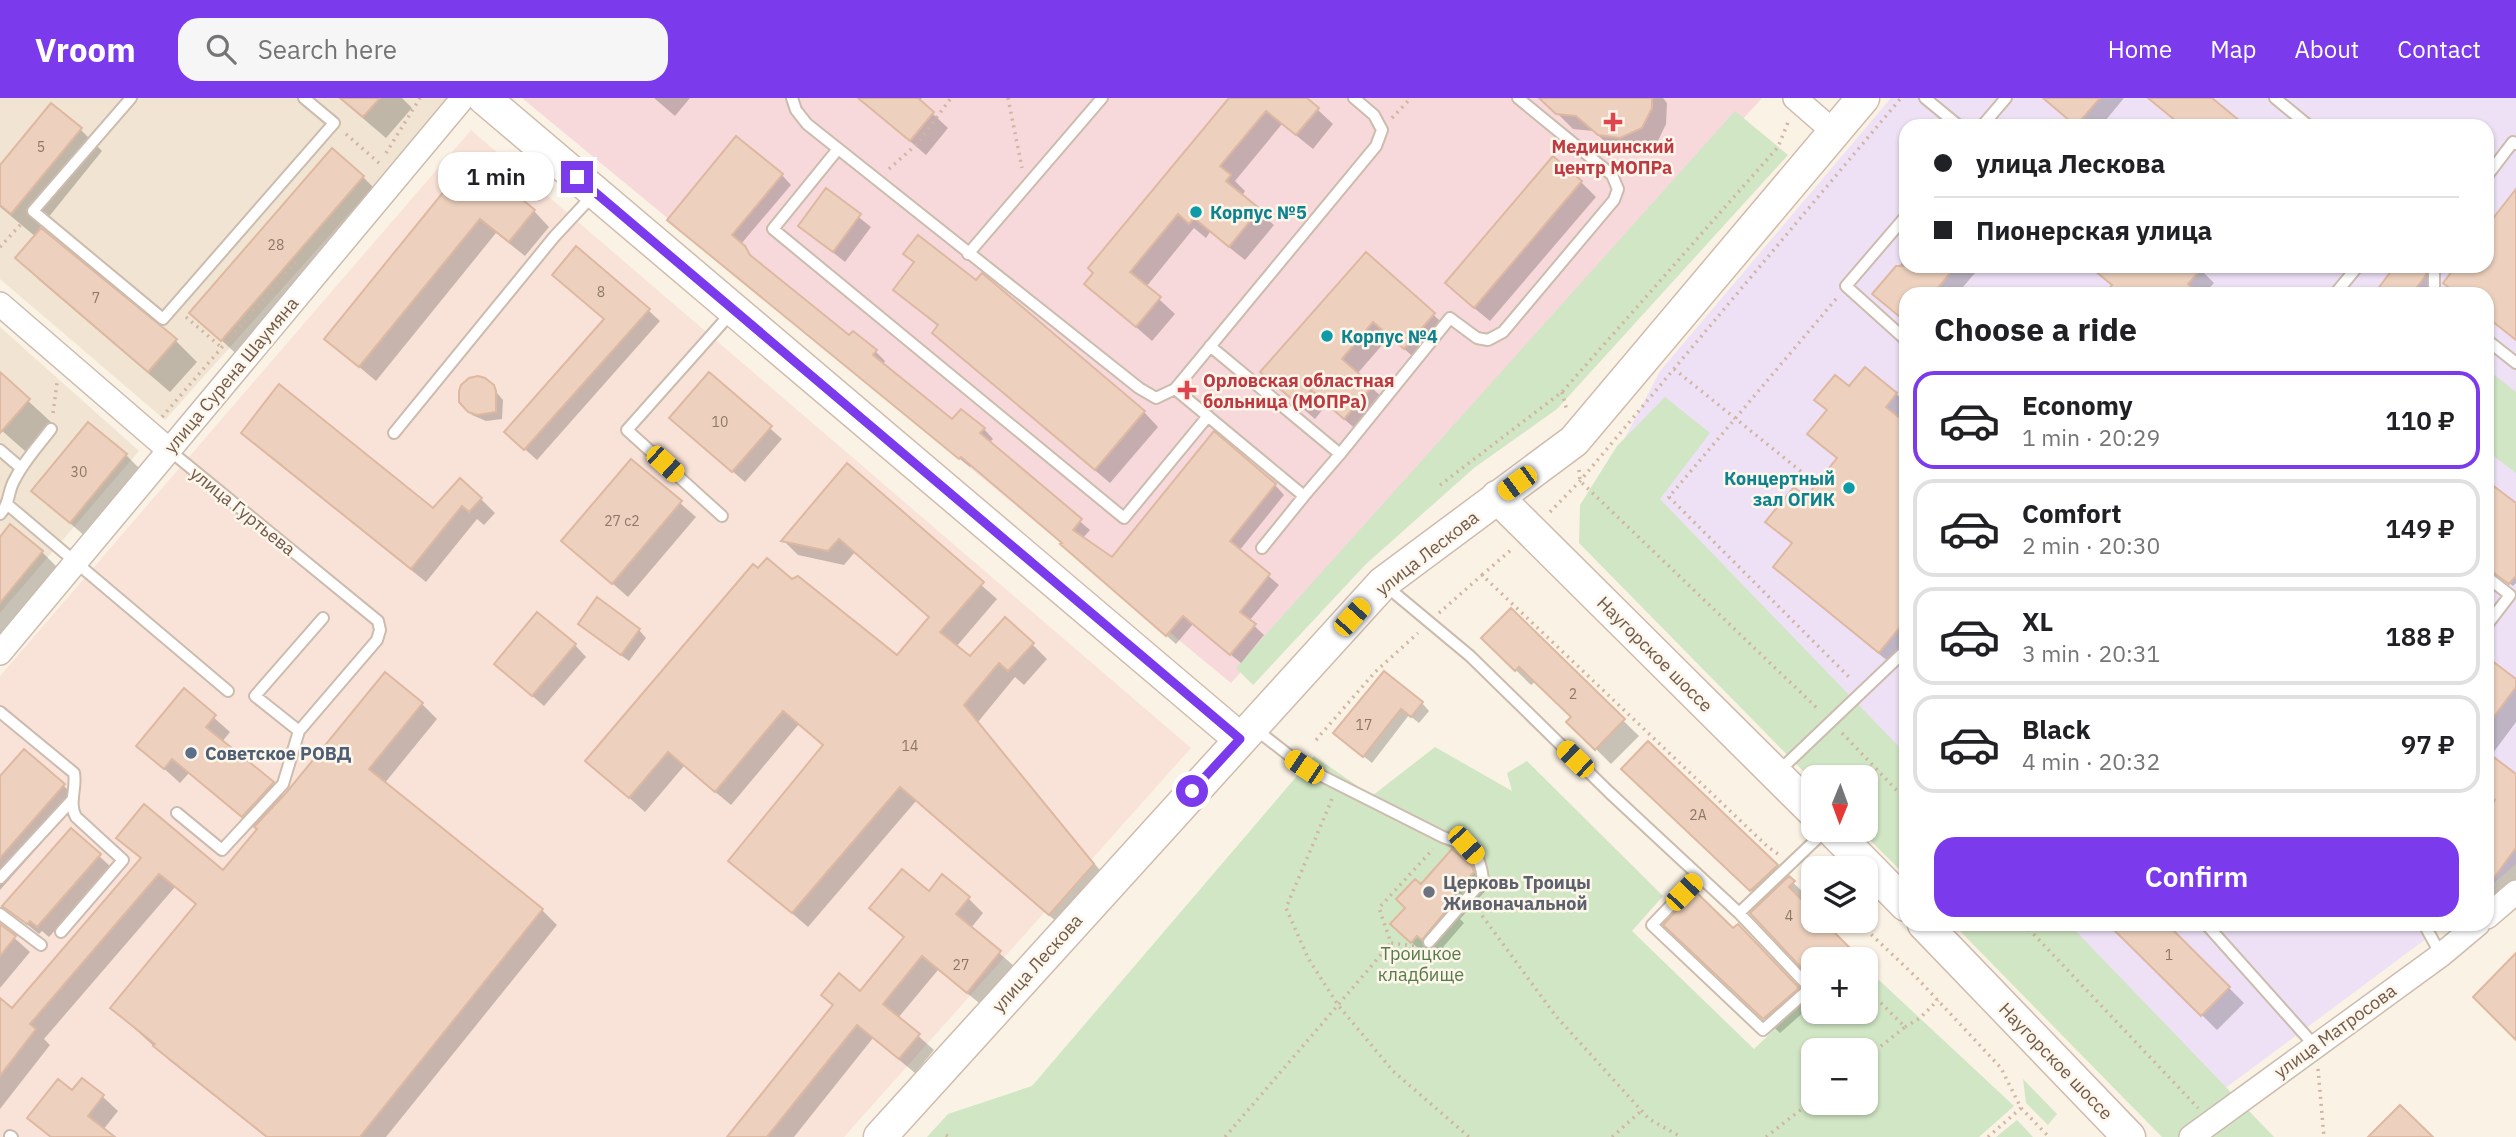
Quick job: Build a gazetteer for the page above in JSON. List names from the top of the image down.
{
  "streets": {
    "main road": ["улица Лескова", "Наугорское шоссе"],
    "street": ["улица Сурена Шаумяна", "улица Гуртьева", "улица Матросова"]
  },
  "crossings": [
    ["улица Сурена Шаумяна", "улица Гуртьева"],
    ["улица Лескова", "Наугорское шоссе"]
  ],
  "parks": ["Троицкое кладбище"],
  "places": {
    "health": ["Медицинский центр МОПРа", "Орловская областная больница (МОПРа)"],
    "other": [
      "Корпус №5",
      "Корпус №4",
      "Концертный зал ОГИК",
      "Советское РОВД",
      "Церковь Троицы Живоначальной"
    ]
  },
  "house_numbers": [
    "5",
    "28",
    "8",
    "7",
    "10",
    "30",
    "27 с2",
    "2",
    "17",
    "14",
    "2А",
    "4",
    "1",
    "27"
  ],
  "north": "bottom",
  "page": {
    "header": "Vroom",
    "search": "Search here",
    "nav": [
      "Home",
      "Map",
      "About",
      "Contact"
    ],
    "banner": ["улица Лескова", "Пионерская улица"],
    "bubble": "1 min",
    "heading": "Choose a ride",
    "list": [
      {
        "name": "Economy",
        "note": "1 min · 20:29",
        "value": "110 ₽"
      },
      {
        "name": "Comfort",
        "note": "2 min · 20:30",
        "value": "149 ₽"
      },
      {
        "name": "XL",
        "note": "3 min · 20:31",
        "value": "188 ₽"
      },
      {
        "name": "Black",
        "note": "4 min · 20:32",
        "value": "97 ₽"
      }
    ],
    "map_buttons": ["+", "−"],
    "buttons": "Confirm"
  }
}
